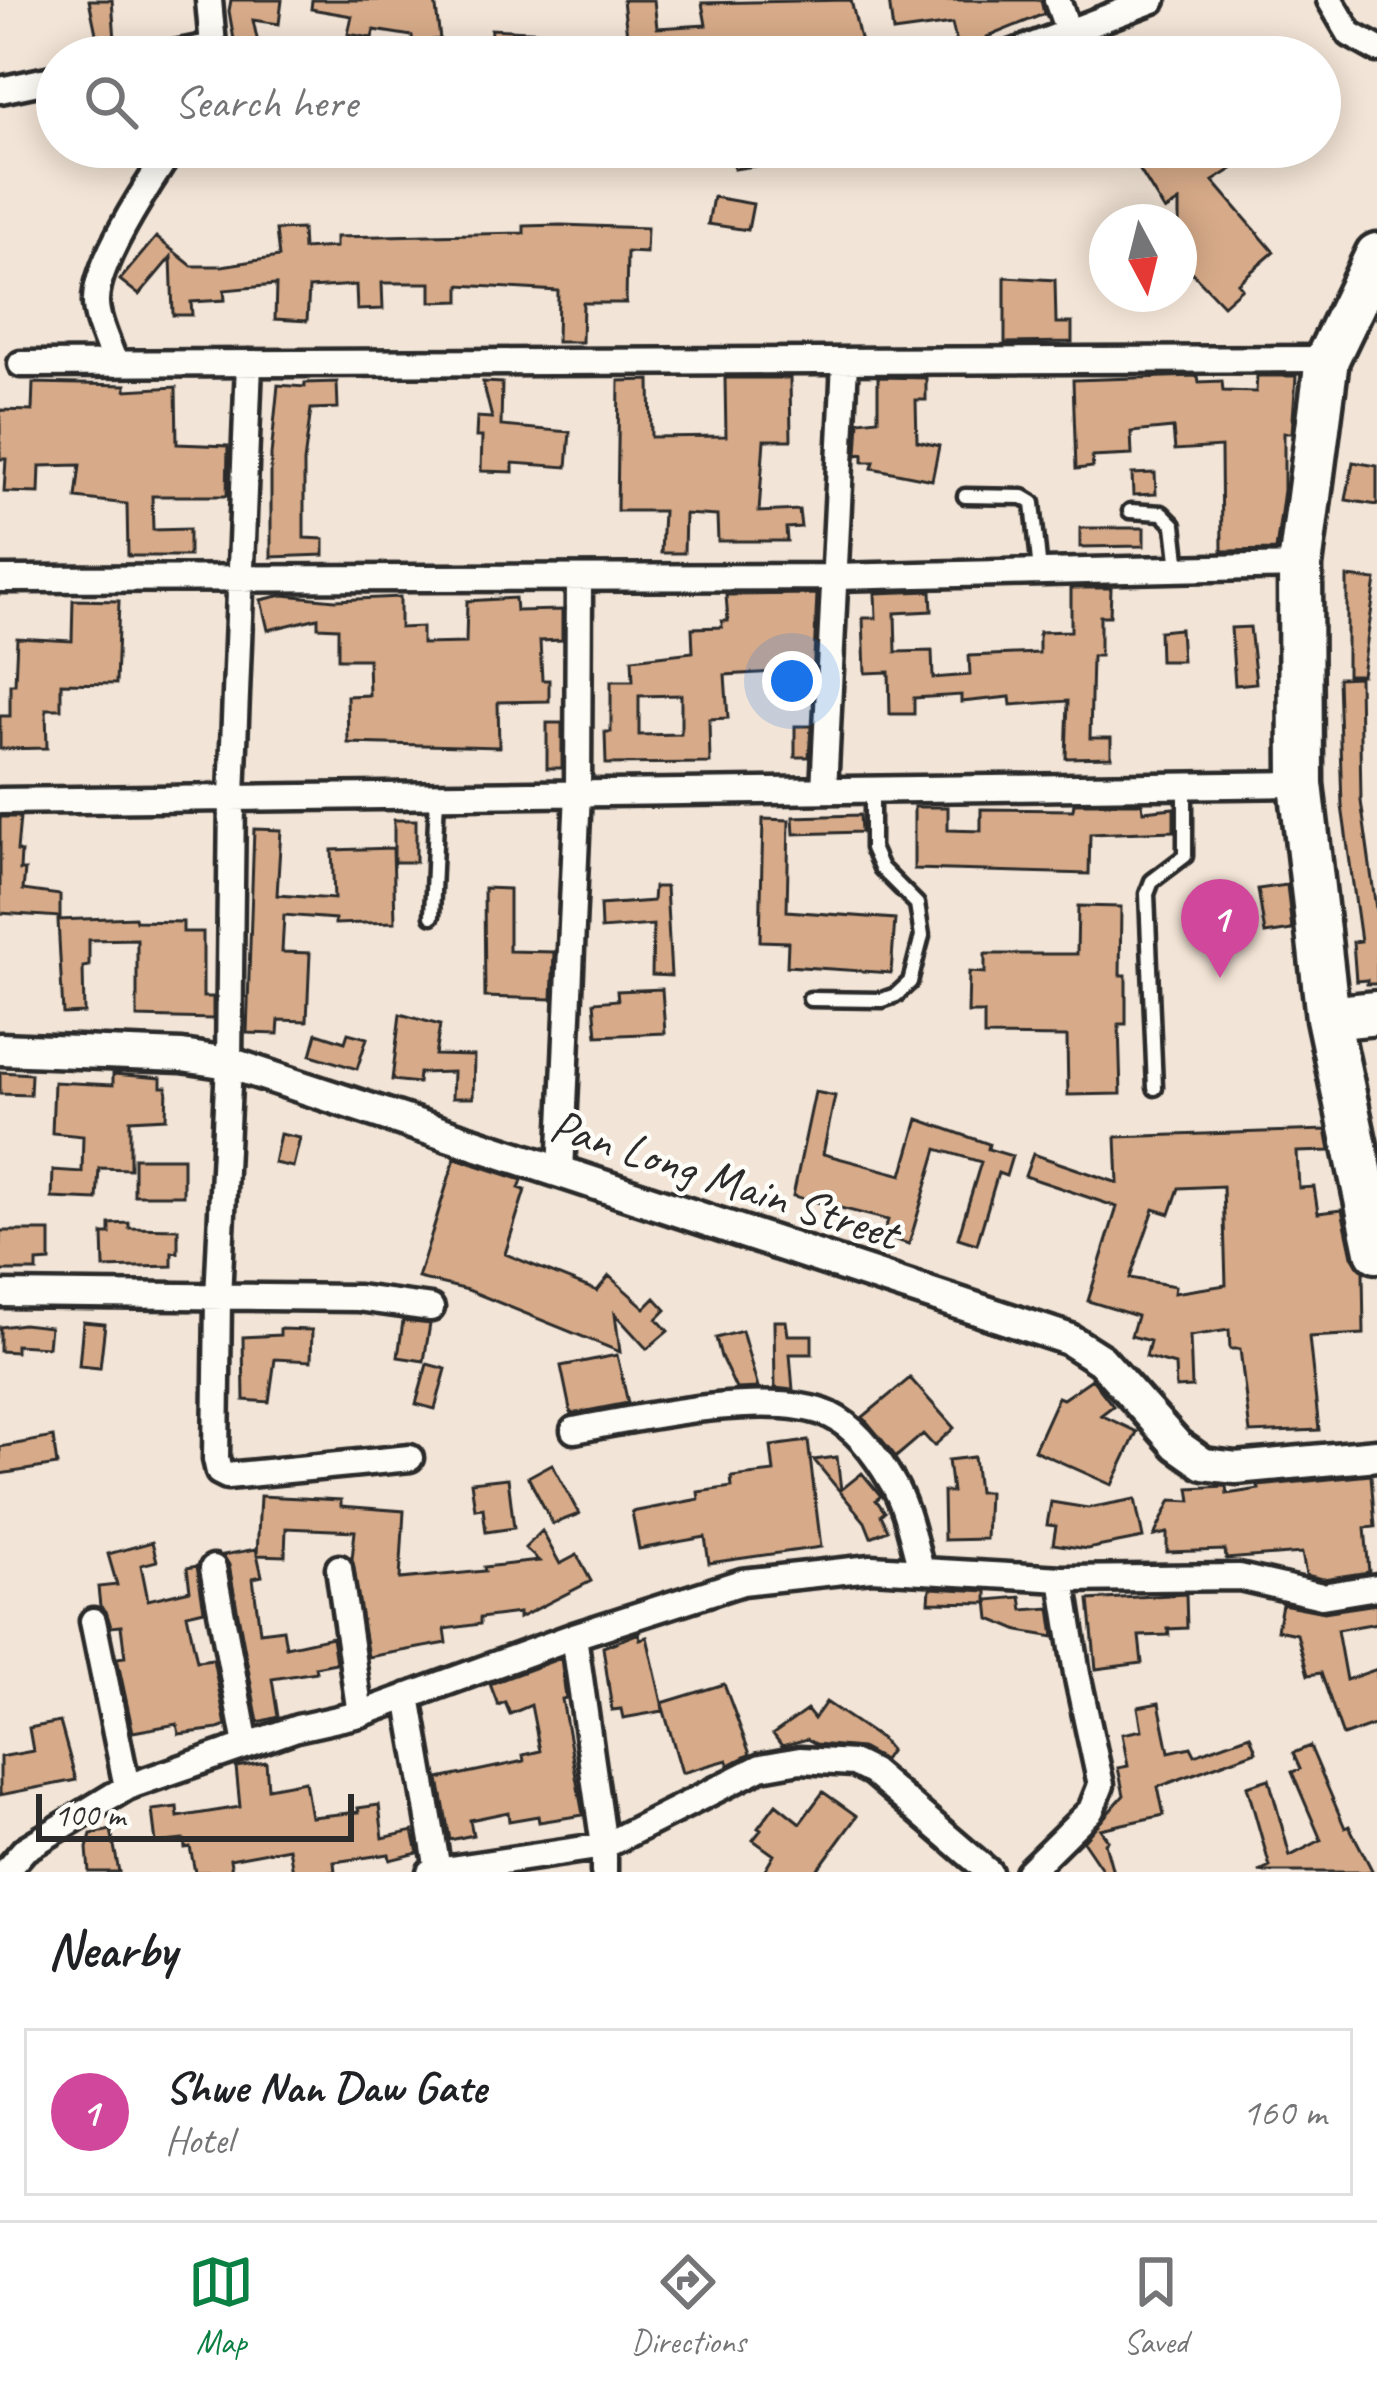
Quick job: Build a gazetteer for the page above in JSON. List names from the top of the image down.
{
  "streets": {
    "street": ["Pan Long Main Street"]
  },
  "scale_bar": "100 m",
  "north": "bottom",
  "page": {
    "search": "Search here",
    "pins": "1",
    "scale": "100 m",
    "heading": "Nearby",
    "list": [
      {
        "mark": "1",
        "name": "Shwe Nan Daw Gate",
        "note": "Hotel",
        "value": "160 m"
      }
    ],
    "nav": ["Map", "Directions", "Saved"]
  }
}
